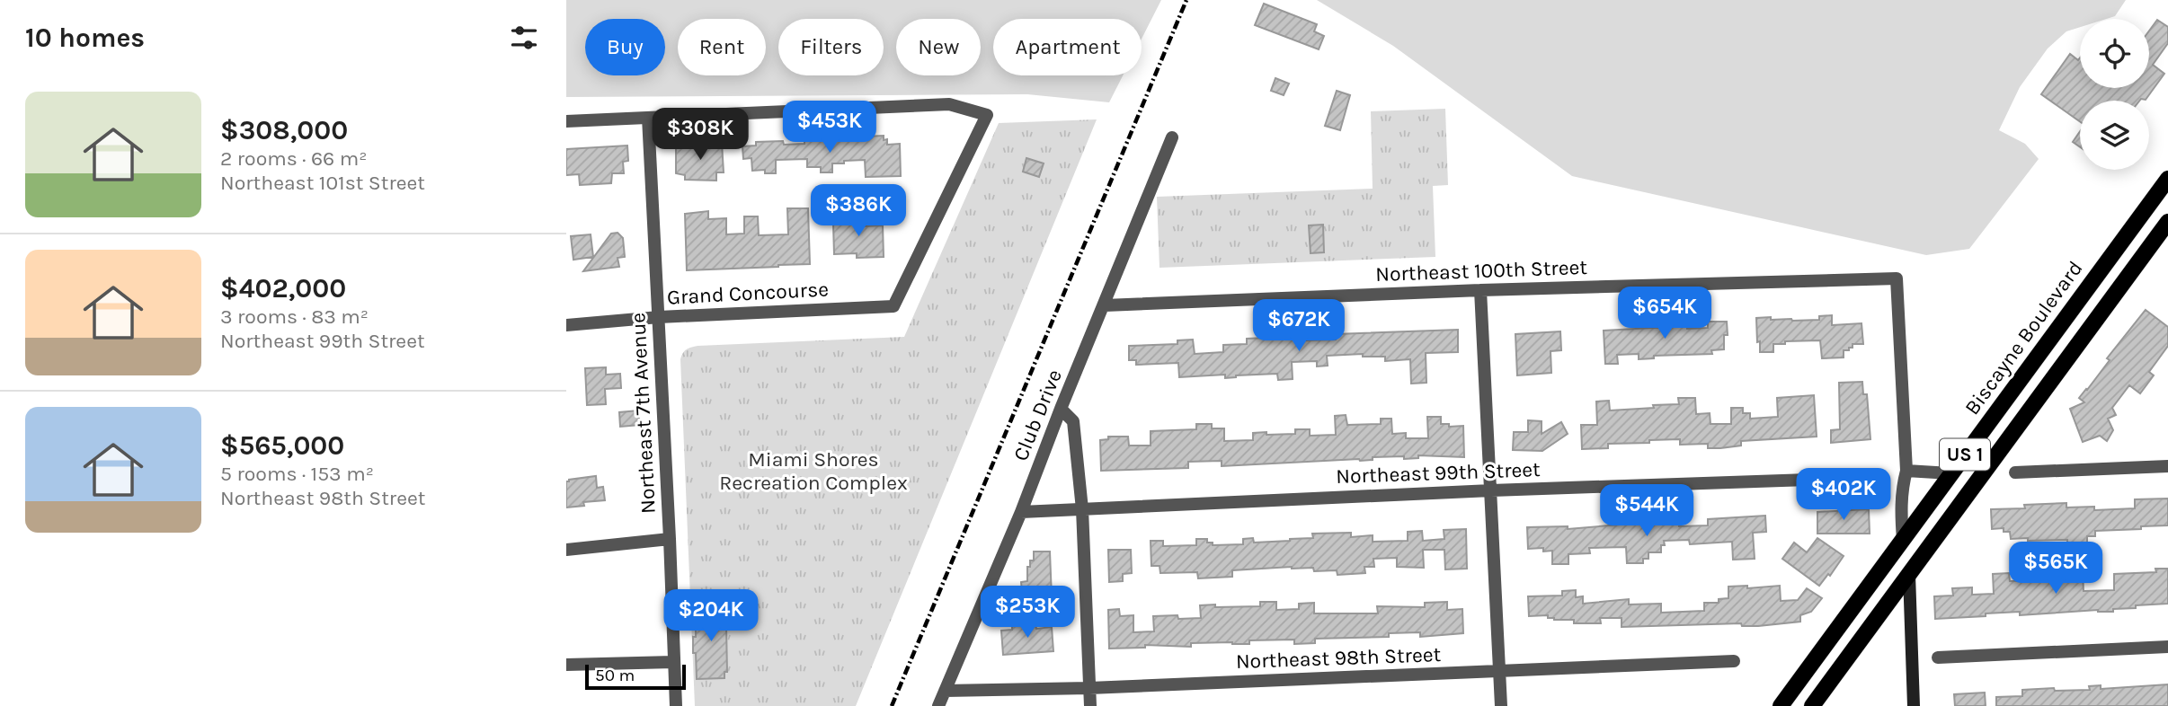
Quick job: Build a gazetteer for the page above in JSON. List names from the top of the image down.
{
  "streets": {
    "main road": ["Biscayne Boulevard", "US 1"],
    "street": [
      "Northeast 100th Street",
      "Grand Concourse",
      "Northeast 7th Avenue",
      "Club Drive",
      "Northeast 99th Street",
      "Northeast 98th Street"
    ]
  },
  "crossings": [
    ["Northeast 100th Street", "Club Drive"],
    ["Grand Concourse", "Northeast 7th Avenue"],
    ["Club Drive", "Northeast 99th Street"],
    ["Club Drive", "Northeast 98th Street"]
  ],
  "parks": ["Miami Shores Recreation Complex"],
  "scale_bar": "50 m",
  "page": {
    "heading": "10 homes",
    "chip": [
      "Buy",
      "Rent",
      "Filters",
      "New",
      "Apartment"
    ],
    "list": [
      {
        "name": "$308,000",
        "note": "2 rooms · 66 m² · Northeast 101st Street"
      },
      {
        "name": "$402,000",
        "note": "3 rooms · 83 m² · Northeast 99th Street"
      },
      {
        "name": "$565,000",
        "note": "5 rooms · 153 m² · Northeast 98th Street"
      }
    ],
    "price": [
      "$453K",
      "$308K",
      "$386K",
      "$654K",
      "$672K",
      "$402K",
      "$544K",
      "$565K",
      "$253K",
      "$204K"
    ],
    "scale": "50 m"
  }
}
